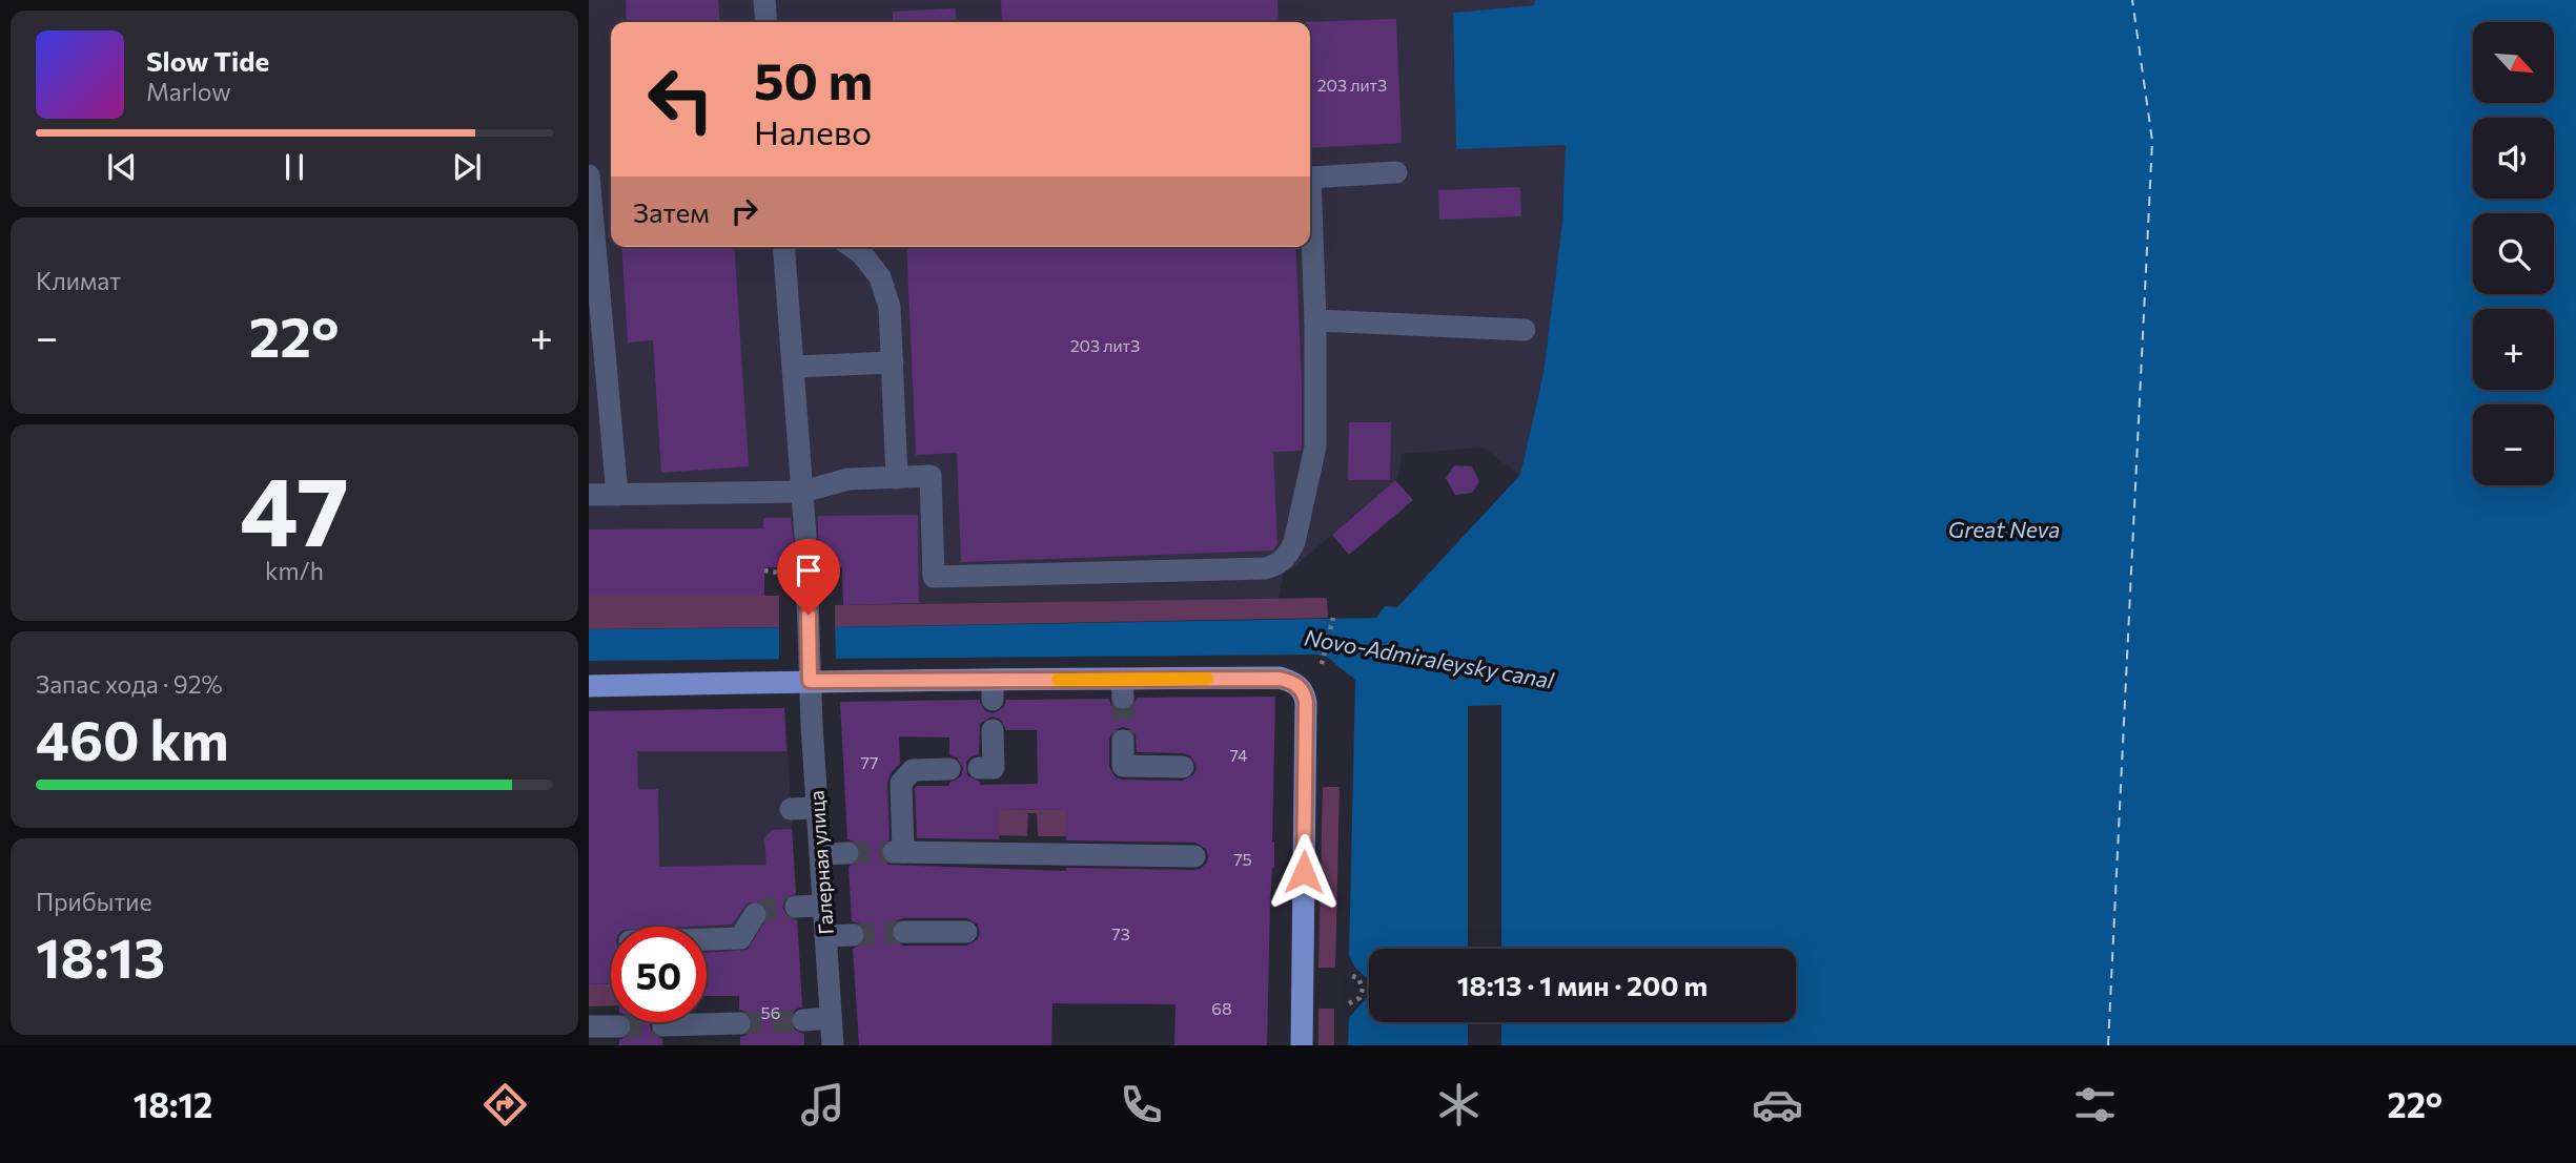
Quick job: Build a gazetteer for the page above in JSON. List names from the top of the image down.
{
  "streets": {
    "street": ["Галерная улица"]
  },
  "water": ["Great Neva", "Novo-Admiraleysky canal"],
  "house_numbers": [
    "203 литЗ",
    "203 литЗ",
    "74",
    "77",
    "75",
    "73",
    "68",
    "56"
  ],
  "north": "bottom right",
  "page": {
    "map_buttons": ["+", "−"],
    "turn": ["50 m", "Налево"],
    "song": ["Slow Tide", "Marlow"],
    "then": "Затем",
    "tile": [
      "Климат",
      ["47", "km/h"],
      ["Запас хода · 92%", "460 km"],
      ["Прибытие", "18:13"]
    ],
    "heat": ["−", "22°", "+"],
    "limit": "50",
    "trip": "18:13 · 1 мин · 200 m",
    "tabs": ["18:12", "22°"]
  }
}
